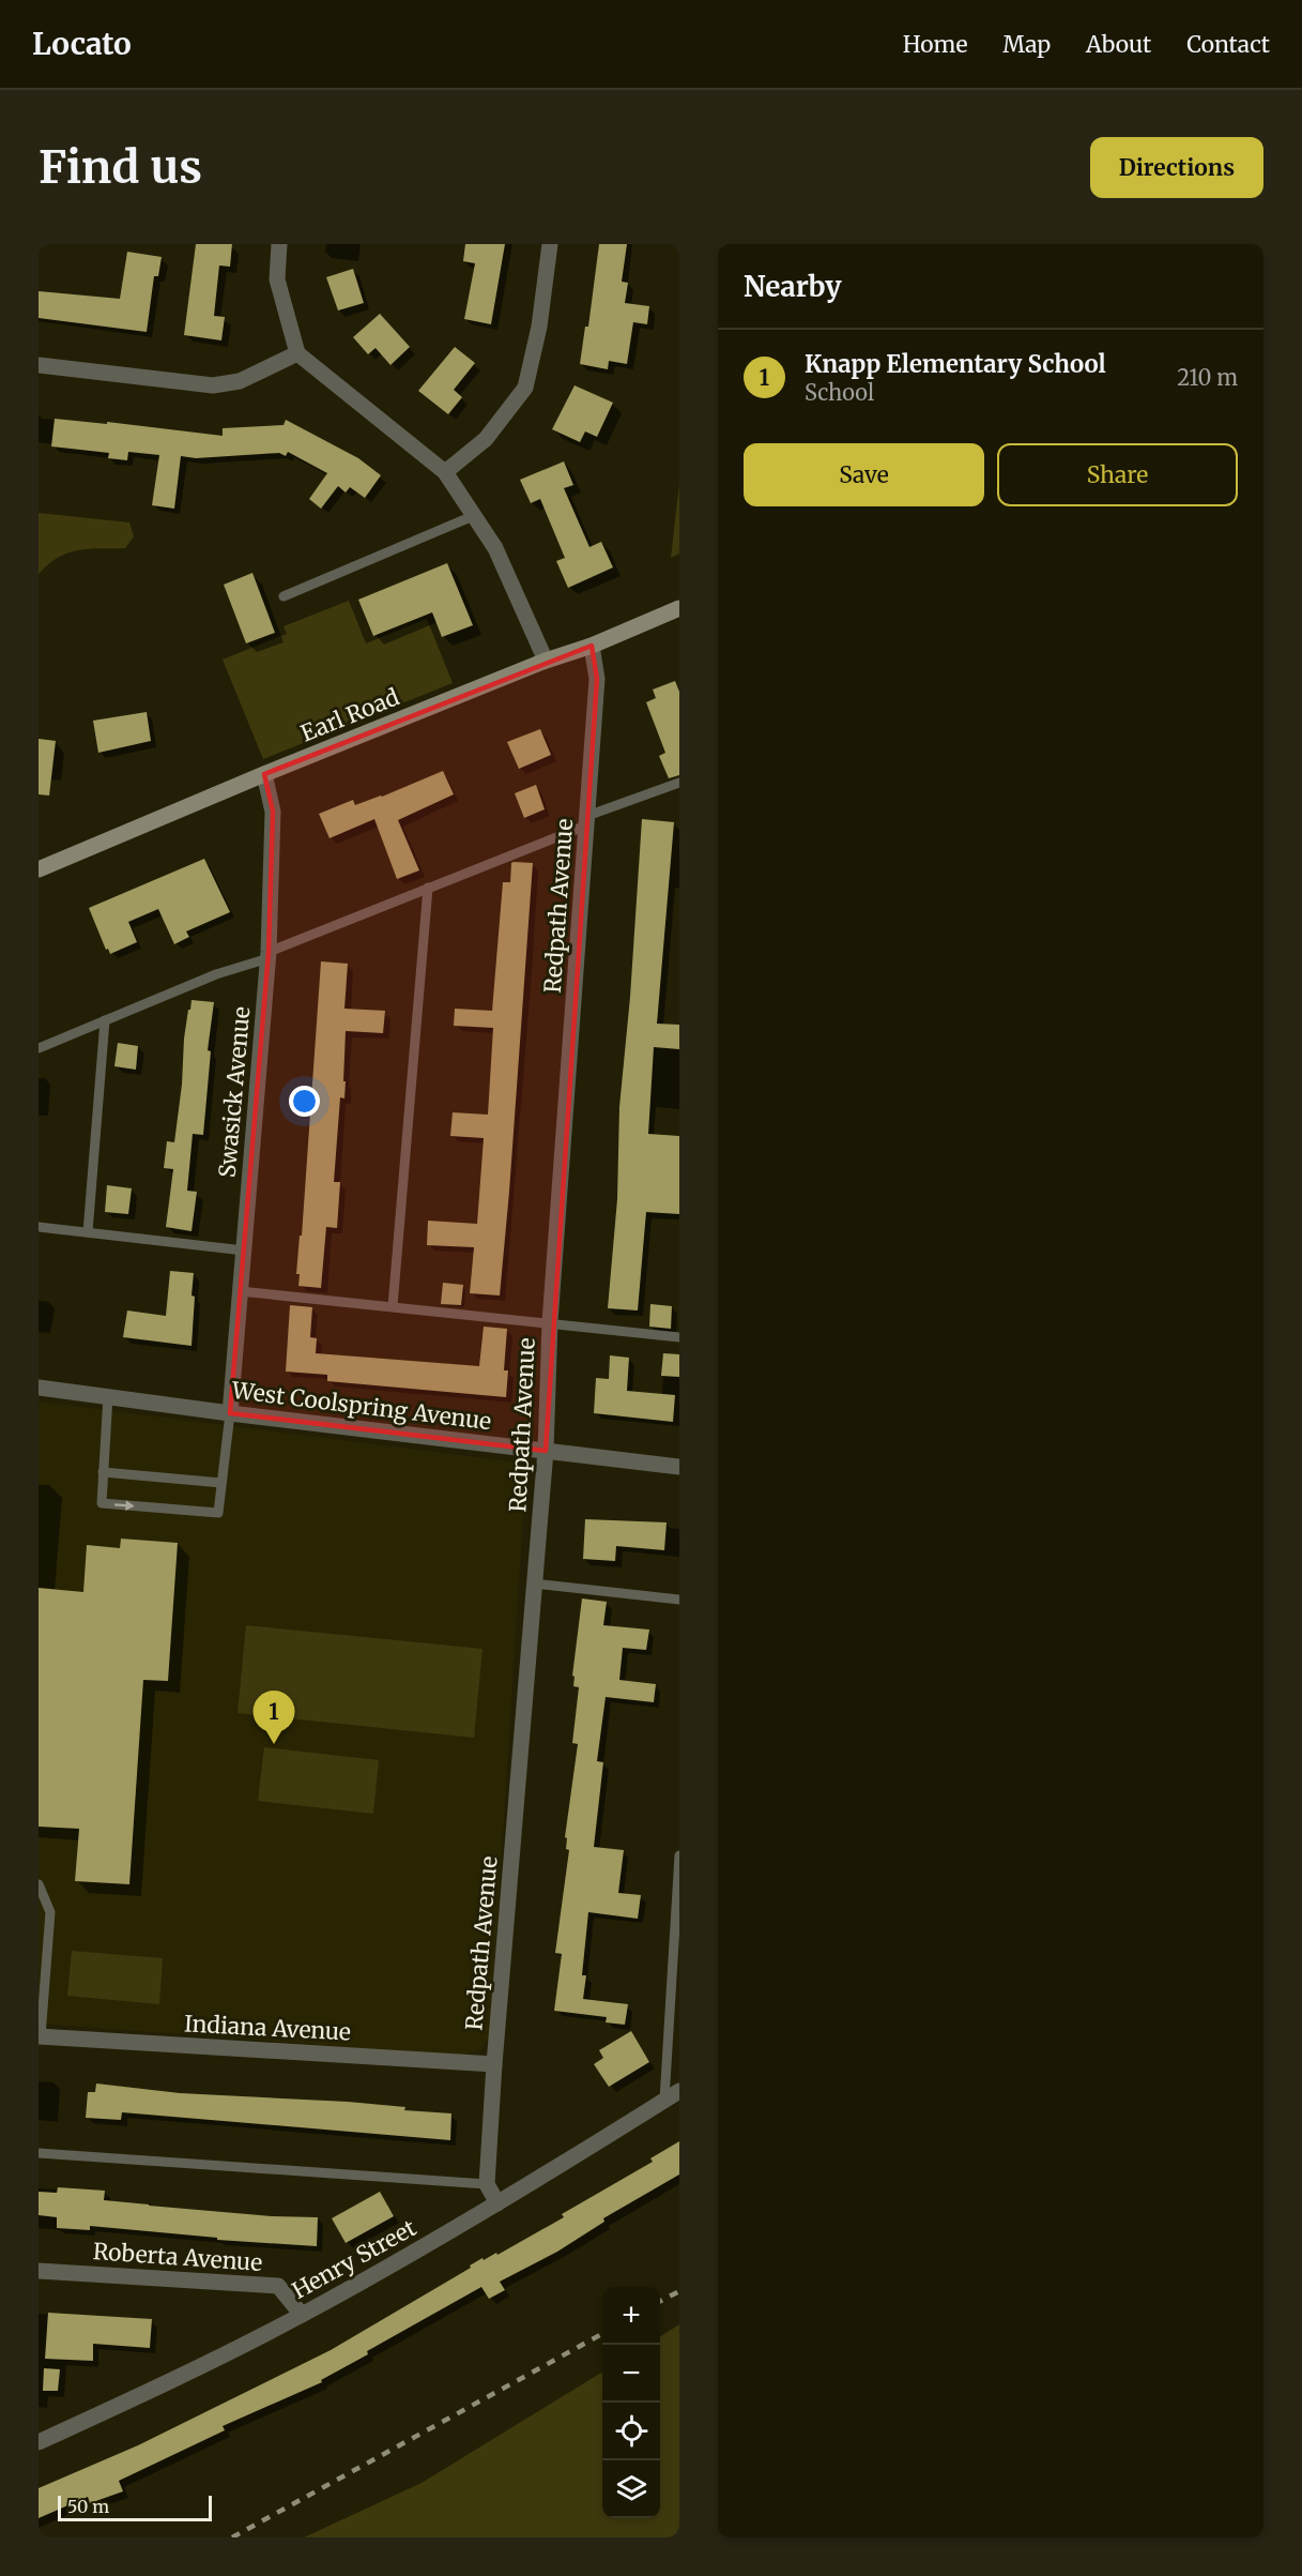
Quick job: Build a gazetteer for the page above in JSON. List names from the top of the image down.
{
  "streets": {
    "street": [
      "Earl Road",
      "Redpath Avenue",
      "Swasick Avenue",
      "West Coolspring Avenue",
      "Indiana Avenue",
      "Roberta Avenue",
      "Henry Street"
    ]
  },
  "crossings": [
    ["Earl Road", "Redpath Avenue"],
    ["Earl Road", "Swasick Avenue"],
    ["Redpath Avenue", "West Coolspring Avenue"],
    ["Redpath Avenue", "Indiana Avenue"],
    ["Swasick Avenue", "West Coolspring Avenue"],
    ["Roberta Avenue", "Henry Street"]
  ],
  "scale_bar": "50 m",
  "page": {
    "header": "Locato",
    "nav": [
      "Home",
      "Map",
      "About",
      "Contact"
    ],
    "buttons": [
      "Directions",
      ["Save", "Share"]
    ],
    "title": "Find us",
    "heading": "Nearby",
    "list": [
      {
        "mark": "1",
        "name": "Knapp Elementary School",
        "note": "School",
        "value": "210 m"
      }
    ],
    "pins": "1",
    "map_buttons": ["+", "−"],
    "scale": "50 m"
  }
}
